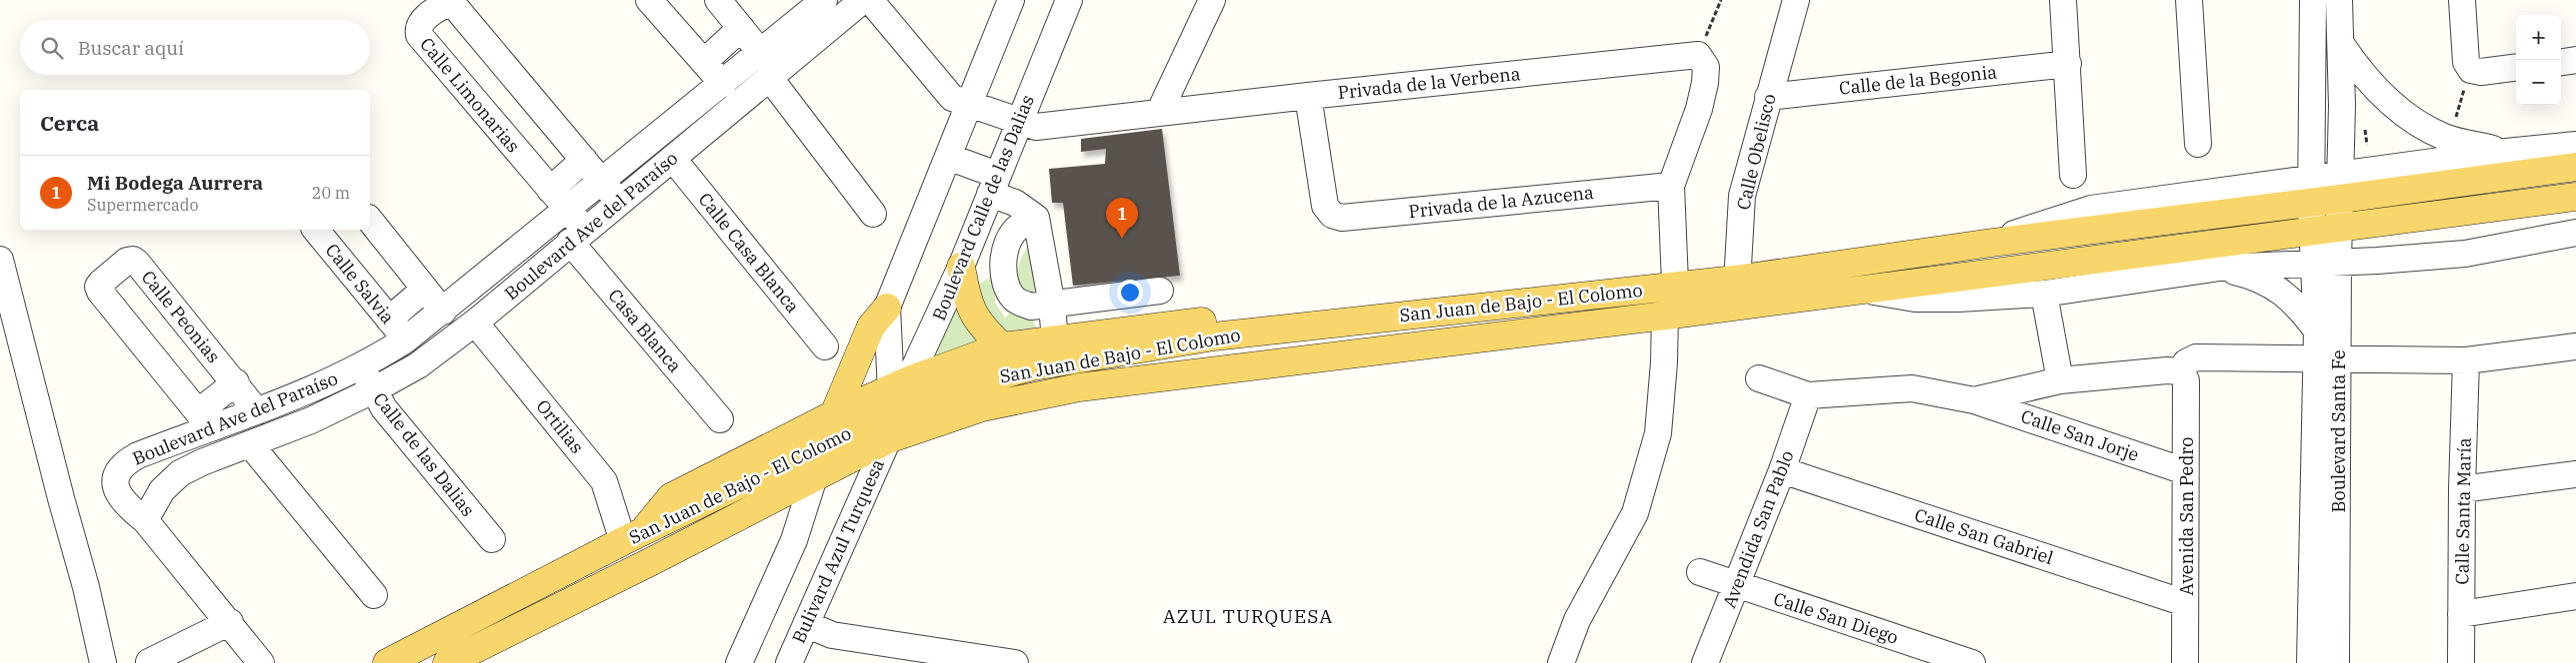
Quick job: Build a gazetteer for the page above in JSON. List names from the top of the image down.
{
  "streets": {
    "main road": ["San Juan de Bajo - El Colomo"],
    "street": [
      "Calle de la Begonia",
      "Privada de la Verbena",
      "Calle Limonarias",
      "Calle Obelisco",
      "Privada de la Azucena",
      "Boulevard Calle de las Dalias",
      "Boulevard Ave del Paraíso",
      "Calle Casa Blanca",
      "Calle Salvia",
      "Calle Peonias",
      "Casa Blanca",
      "Ortilias",
      "Boulevard Santa Fe",
      "Calle San Jorje",
      "Calle de las Dalias",
      "Calle Santa María",
      "Avenida San Pedro",
      "Avendida San Pablo",
      "Calle San Gabriel",
      "Bulivard Azul Turquesa",
      "Calle San Diego"
    ]
  },
  "crossings": [
    ["Calle de la Begonia", "Calle Obelisco"],
    ["Privada de la Verbena", "Privada de la Azucena"],
    ["Privada de la Verbena", "Boulevard Calle de las Dalias"],
    ["Calle Limonarias", "Boulevard Ave del Paraíso"],
    ["Calle Limonarias", "Casa Blanca"],
    ["Calle Obelisco", "San Juan de Bajo - El Colomo"],
    ["Boulevard Calle de las Dalias", "San Juan de Bajo - El Colomo"],
    ["Boulevard Calle de las Dalias", "Bulivard Azul Turquesa"],
    ["Boulevard Ave del Paraíso", "Calle Casa Blanca"],
    ["Boulevard Ave del Paraíso", "Calle Salvia"],
    ["Boulevard Ave del Paraíso", "Calle Peonias"],
    ["Boulevard Ave del Paraíso", "Casa Blanca"],
    ["Boulevard Ave del Paraíso", "Ortilias"],
    ["Boulevard Ave del Paraíso", "Calle de las Dalias"],
    ["San Juan de Bajo - El Colomo", "Ortilias"],
    ["San Juan de Bajo - El Colomo", "Boulevard Santa Fe"],
    ["San Juan de Bajo - El Colomo", "Bulivard Azul Turquesa"],
    ["Calle San Jorje", "Avenida San Pedro"],
    ["Avenida San Pedro", "Calle San Gabriel"],
    ["Avendida San Pablo", "Calle San Gabriel"],
    ["Avendida San Pablo", "Calle San Diego"]
  ],
  "districts": ["AZUL TURQUESA"],
  "page": {
    "map_buttons": ["+", "−"],
    "search": "Buscar aquí",
    "heading": "Cerca",
    "list": [
      {
        "mark": "1",
        "name": "Mi Bodega Aurrera",
        "note": "Supermercado",
        "value": "20 m"
      }
    ],
    "pins": "1"
  }
}
